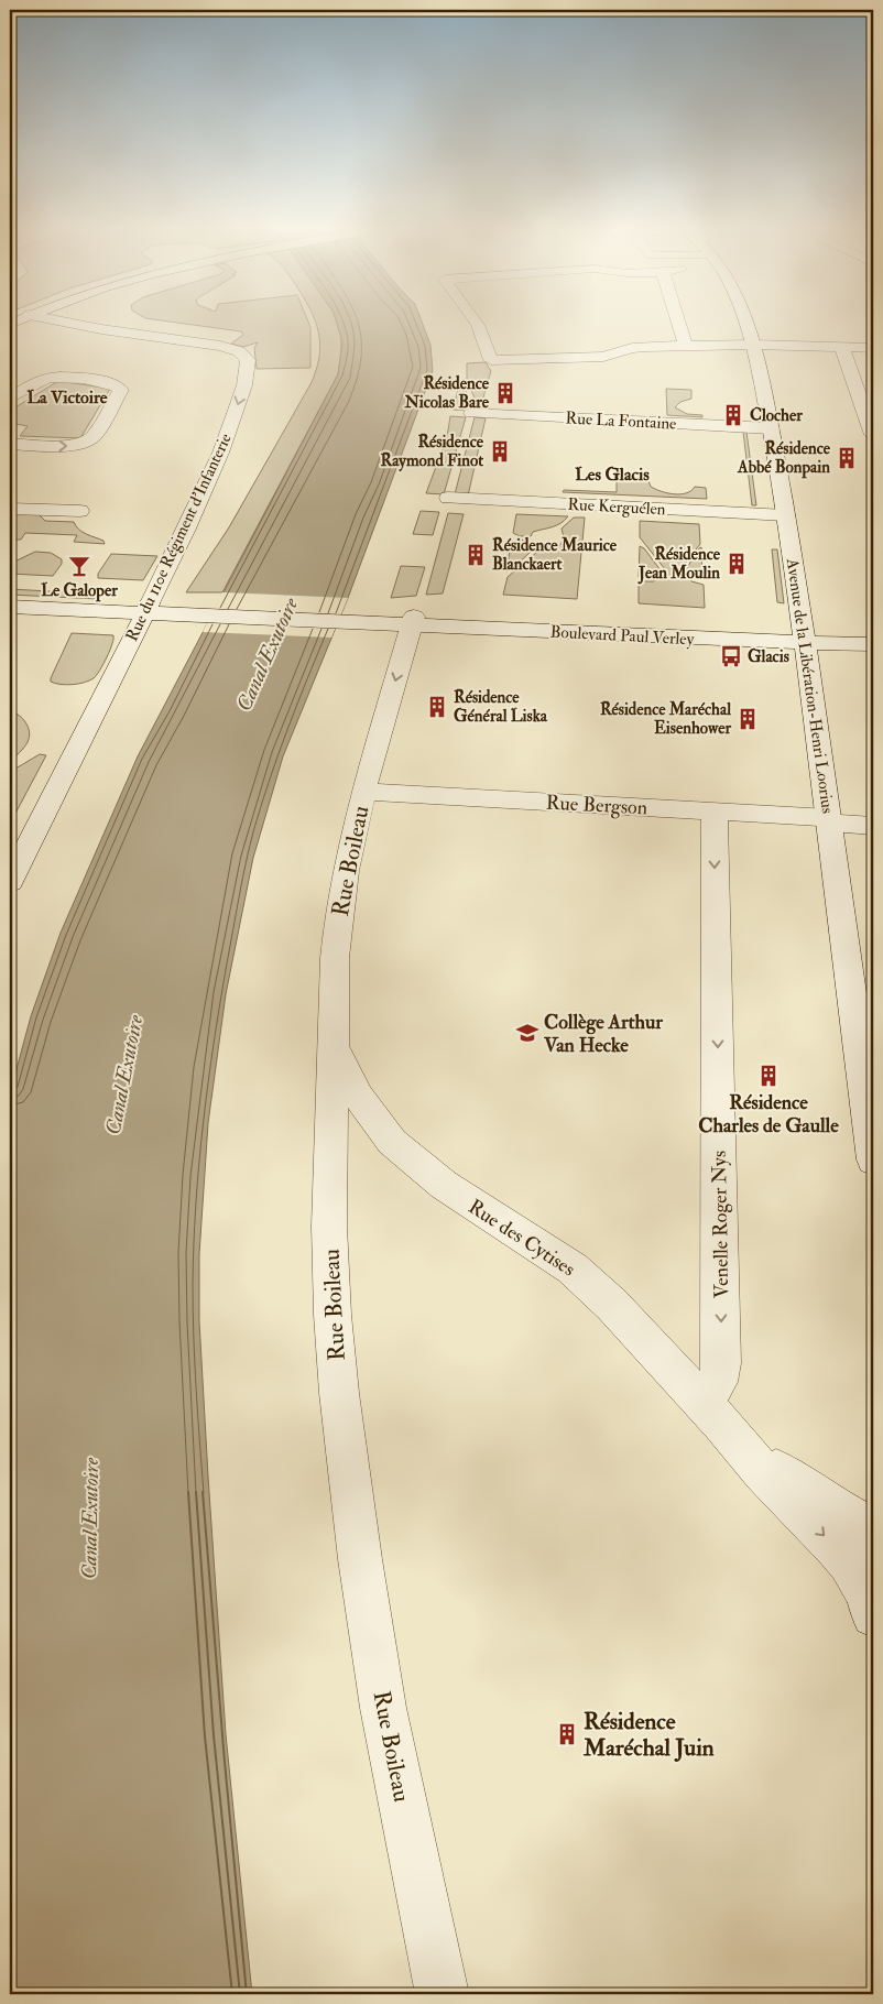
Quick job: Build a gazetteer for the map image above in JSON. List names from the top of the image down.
{
  "streets": {
    "street": [
      "Rue La Fontaine",
      "Rue Kerguélen",
      "Rue du 110e Régiment d'Infanterie",
      "Boulevard Paul Verley",
      "Avenue de la Libération-Henri Loorius",
      "Rue Bergson",
      "Rue Boileau",
      "Venelle Roger Nys",
      "Rue des Cytises"
    ]
  },
  "crossings": [
    ["Rue La Fontaine", "Avenue de la Libération-Henri Loorius"],
    ["Rue Kerguélen", "Avenue de la Libération-Henri Loorius"],
    ["Rue du 110e Régiment d'Infanterie", "Boulevard Paul Verley"],
    ["Boulevard Paul Verley", "Avenue de la Libération-Henri Loorius"],
    ["Boulevard Paul Verley", "Rue Boileau"],
    ["Avenue de la Libération-Henri Loorius", "Rue Bergson"],
    ["Rue Bergson", "Rue Boileau"],
    ["Rue Bergson", "Venelle Roger Nys"],
    ["Rue Boileau", "Rue des Cytises"],
    ["Venelle Roger Nys", "Rue des Cytises"]
  ],
  "one_way": ["Venelle Roger Nys"],
  "districts": ["La Victoire", "Les Glacis"],
  "water": ["Canal Exutoire"],
  "places": {
    "building": [
      "Résidence Nicolas Bare",
      "Clocher",
      "Résidence Raymond Finot",
      "Résidence Abbé Bonpain",
      "Résidence Maurice Blanckaert",
      "Résidence Jean Moulin",
      "Résidence Général Liska",
      "Résidence Maréchal Eisenhower",
      "Résidence Charles de Gaulle",
      "Résidence Maréchal Juin"
    ],
    "bar": ["Le Galoper"],
    "bus stop": ["Glacis"],
    "school or university": ["Collège Arthur Van Hecke"]
  }
}
